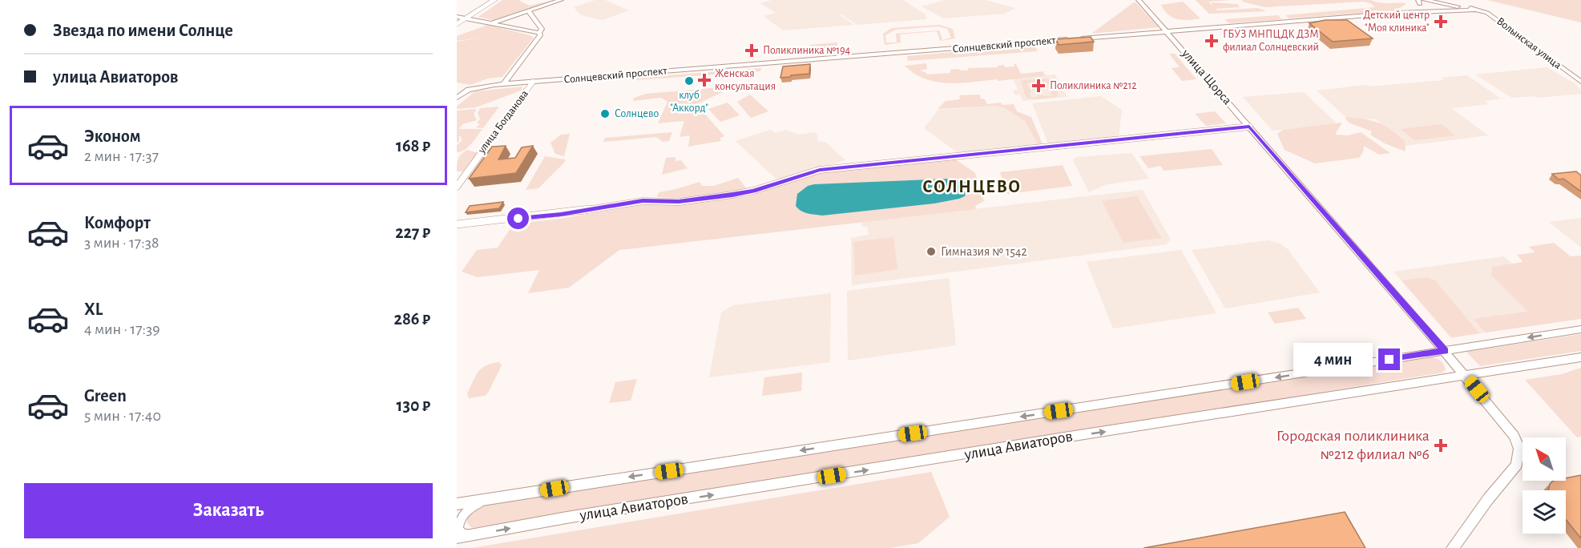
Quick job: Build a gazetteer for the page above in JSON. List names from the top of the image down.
{
  "streets": {
    "street": [
      "Волынская улица",
      "Солнцевский проспект",
      "улица Щорса",
      "улица Богданова",
      "улица Авиаторов"
    ]
  },
  "crossings": [
    ["Волынская улица", "Солнцевский проспект"],
    ["Солнцевский проспект", "улица Щорса"],
    ["Солнцевский проспект", "улица Богданова"],
    ["улица Щорса", "улица Авиаторов"]
  ],
  "districts": ["СОЛНЦЕВО"],
  "places": {
    "health": [
      "Детский центр \"Моя клиника\"",
      "ГБУЗ МНПЦДК ДЗМ филиал Солнцевский",
      "Поликлиника №194",
      "Женская консультация",
      "Поликлиника №212",
      "Городская поликлиника №212 филиал №6"
    ],
    "other": ["клуб \"Аккорд\"", "Солнцево", "Гимназия № 1542"]
  },
  "north": "top left",
  "page": {
    "banner": ["Звезда по имени Солнце", "улица Авиаторов"],
    "list": [
      {
        "name": "Эконом",
        "note": "2 мин · 17:37",
        "value": "168 ₽"
      },
      {
        "name": "Комфорт",
        "note": "3 мин · 17:38",
        "value": "227 ₽"
      },
      {
        "name": "XL",
        "note": "4 мин · 17:39",
        "value": "286 ₽"
      },
      {
        "name": "Green",
        "note": "5 мин · 17:40",
        "value": "130 ₽"
      }
    ],
    "bubble": "4 мин",
    "buttons": "Заказать"
  }
}
